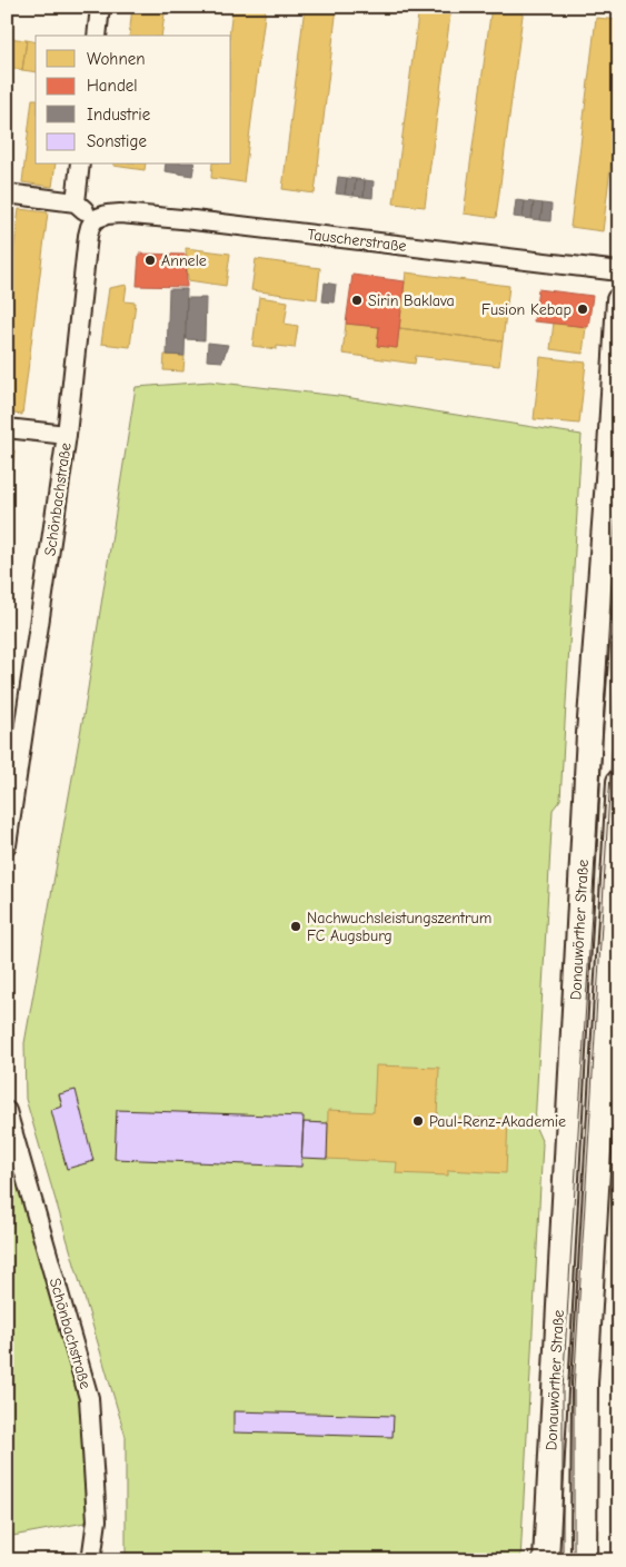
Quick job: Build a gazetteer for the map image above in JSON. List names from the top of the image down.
{
  "streets": {
    "main road": ["Donauwörther Straße"],
    "street": ["Tauscherstraße", "Schönbachstraße"]
  },
  "crossings": [
    ["Tauscherstraße", "Schönbachstraße"]
  ],
  "places": [
    "Annele",
    "Sirin Baklava",
    "Fusion Kebap",
    "Nachwuchsleistungszentrum FC Augsburg",
    "Paul-Renz-Akademie"
  ],
  "legend": [
    "Wohnen",
    "Handel",
    "Industrie",
    "Sonstige"
  ]
}
